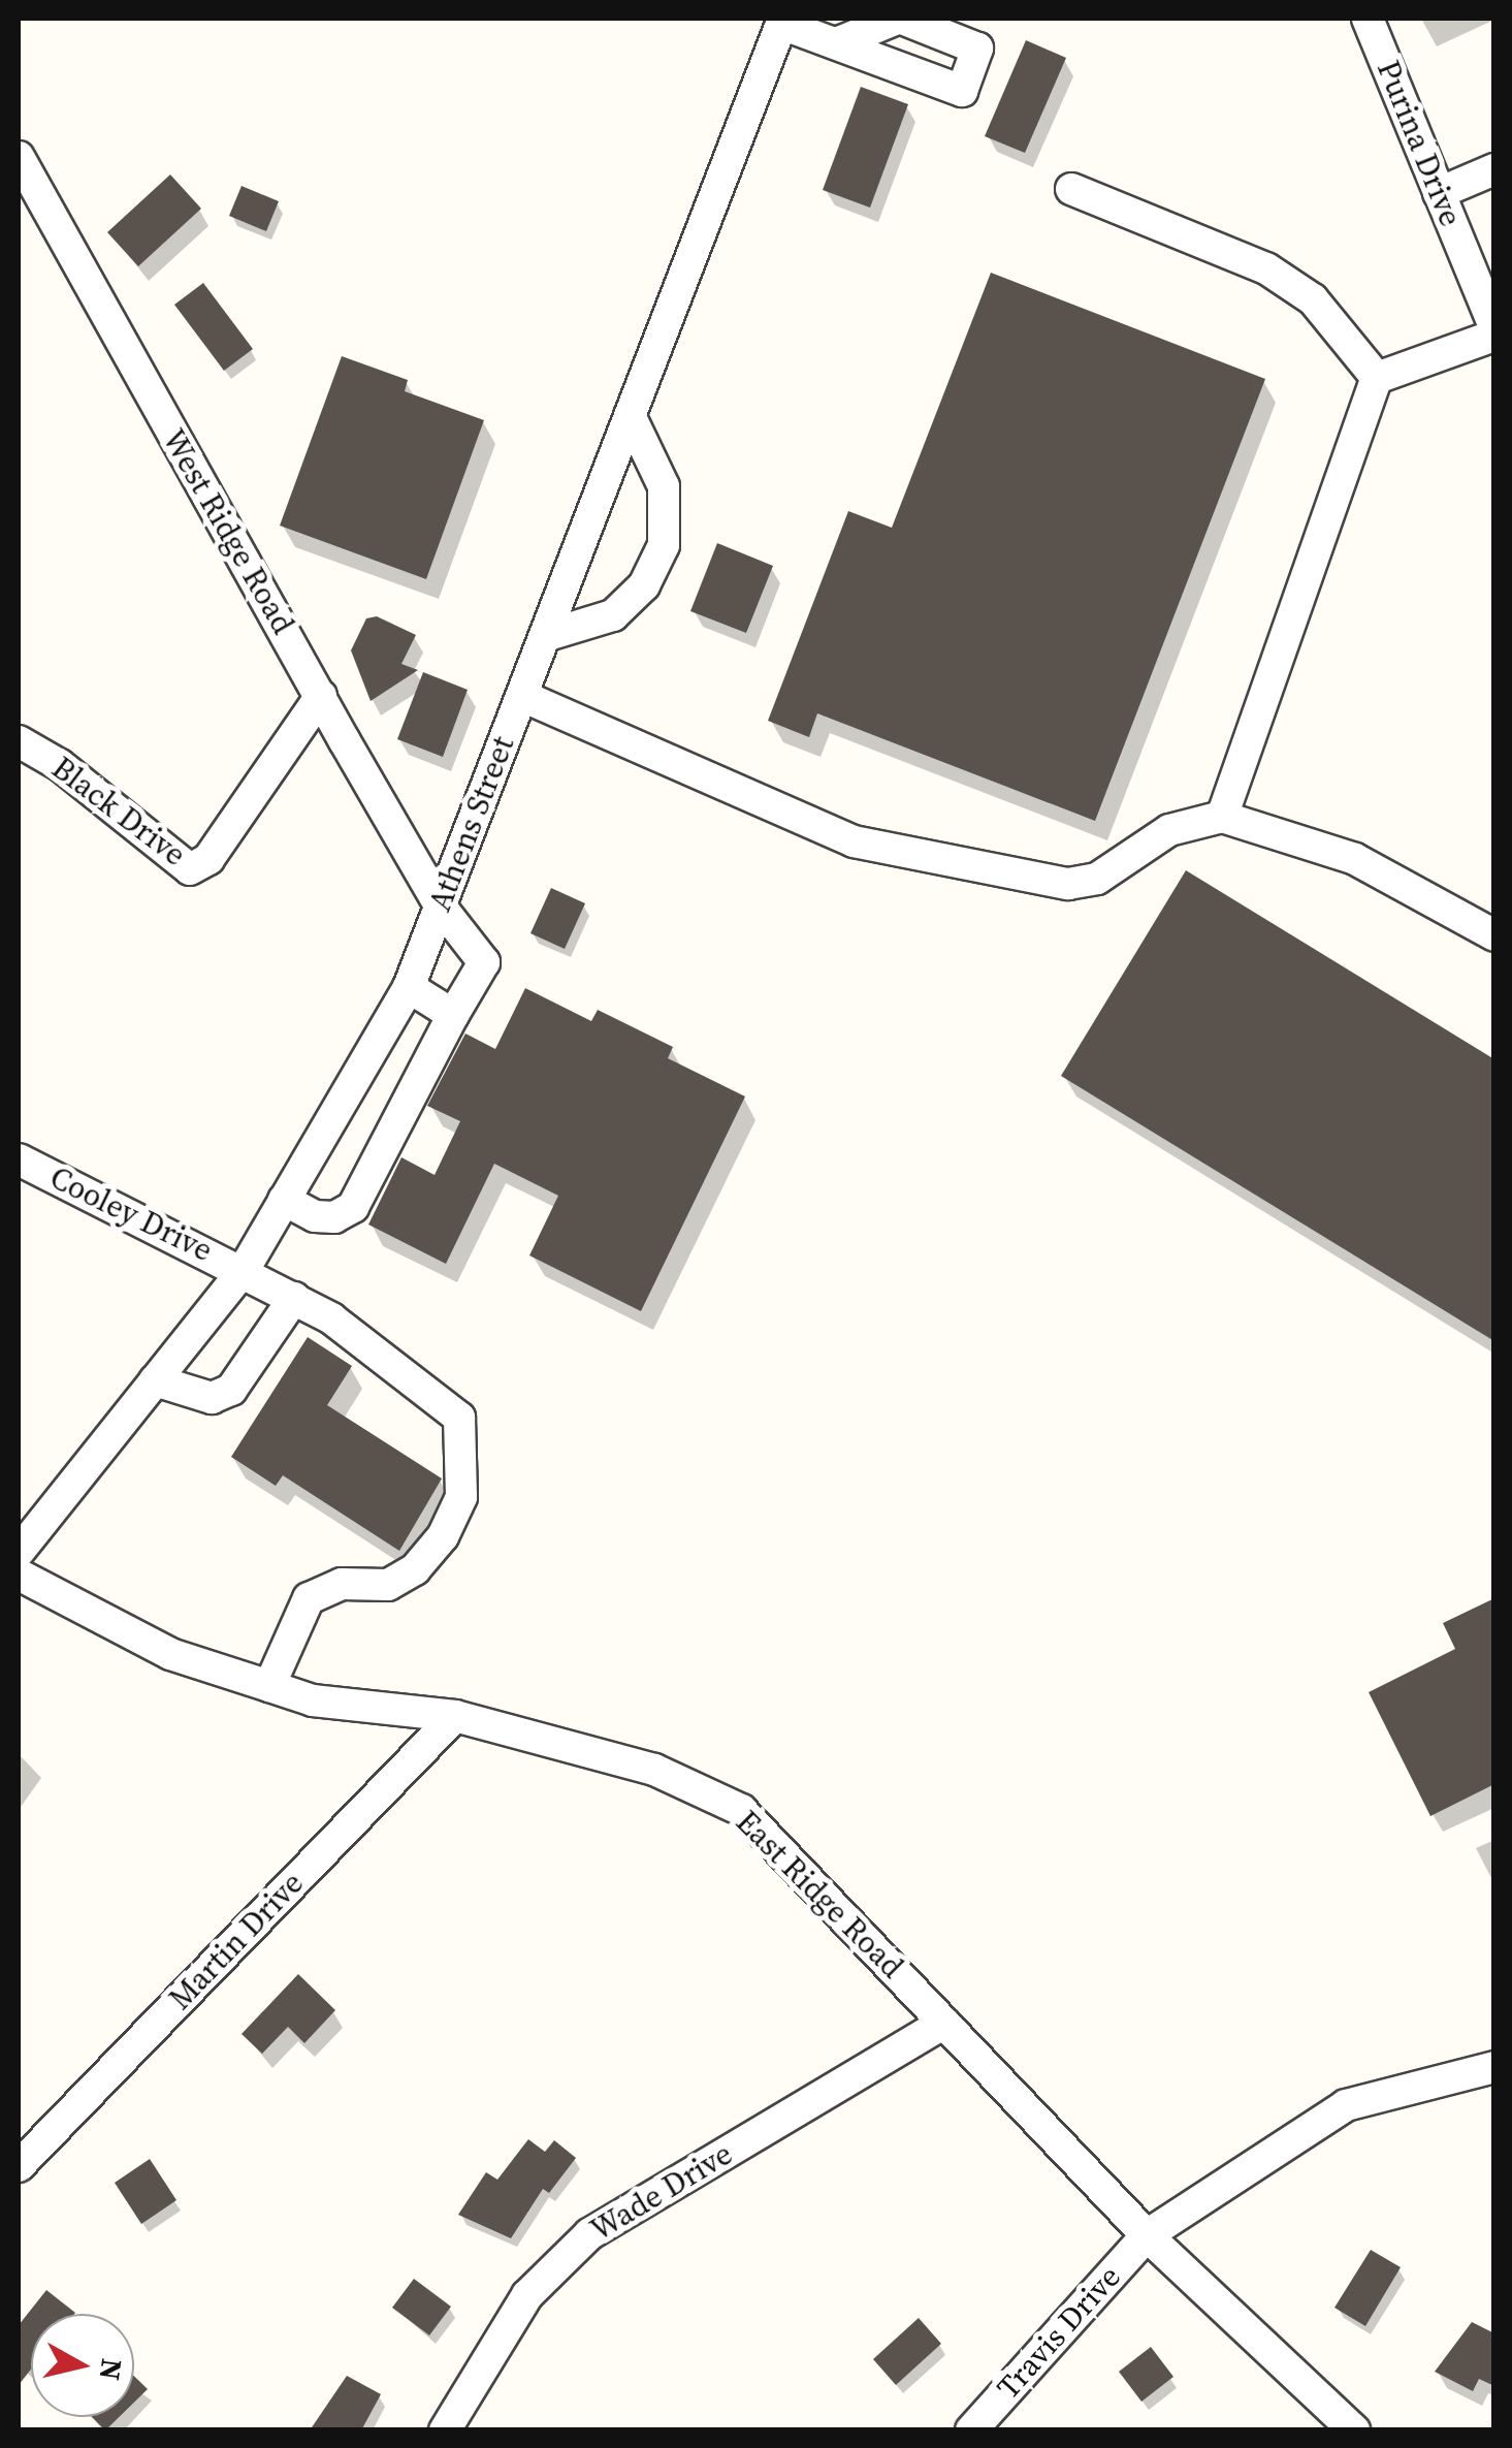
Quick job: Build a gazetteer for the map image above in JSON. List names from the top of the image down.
{
  "streets": {
    "street": [
      "Purina Drive",
      "West Ridge Road",
      "Black Drive",
      "Athens Street",
      "Cooley Drive",
      "East Ridge Road",
      "Martin Drive",
      "Wade Drive",
      "Travis Drive"
    ]
  },
  "crossings": [
    ["West Ridge Road", "Black Drive"],
    ["West Ridge Road", "Athens Street"],
    ["Athens Street", "Cooley Drive"],
    ["Cooley Drive", "East Ridge Road"],
    ["East Ridge Road", "Martin Drive"],
    ["East Ridge Road", "Wade Drive"],
    ["East Ridge Road", "Travis Drive"]
  ],
  "north": "right"
}
